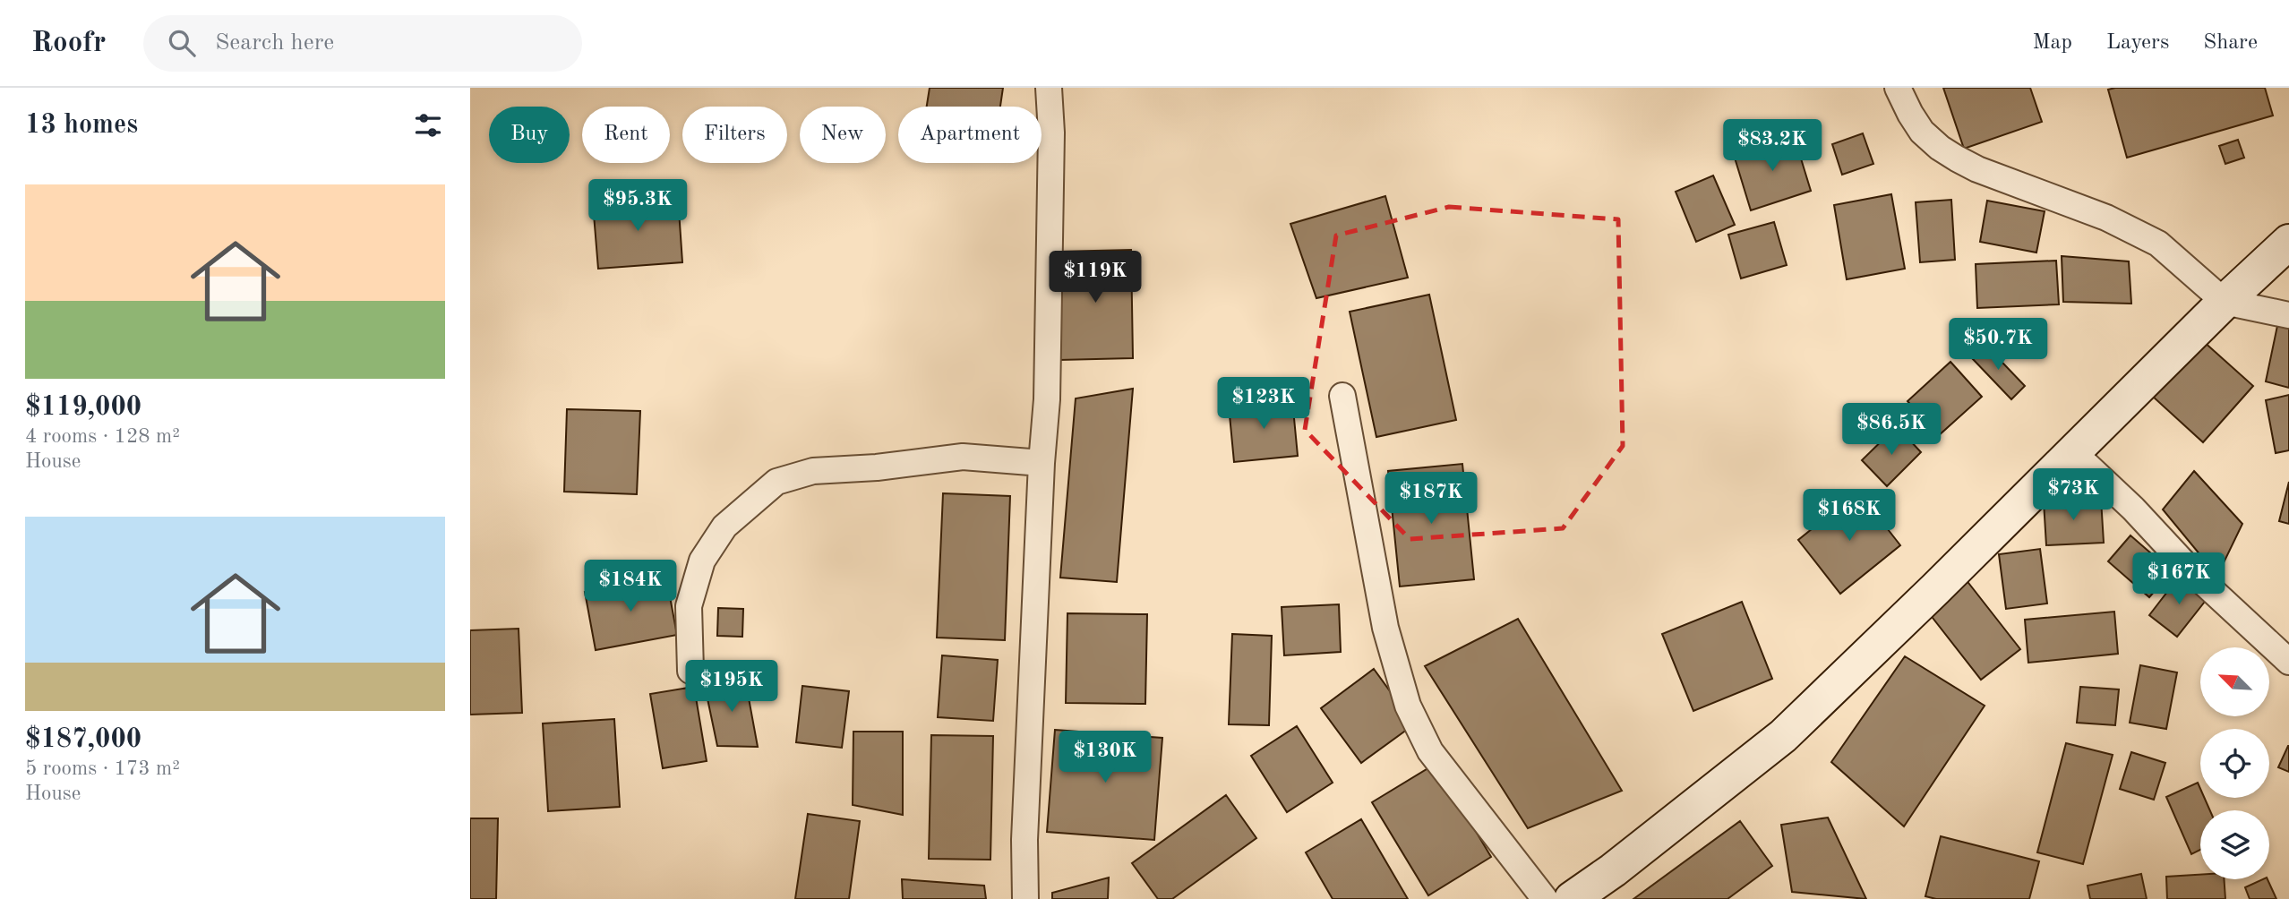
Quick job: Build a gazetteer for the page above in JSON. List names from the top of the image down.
{
  "north": "top left",
  "page": {
    "header": "Roofr",
    "search": "Search here",
    "nav": ["Map", "Layers", "Share"],
    "heading": "13 homes",
    "chip": [
      "Buy",
      "Rent",
      "Filters",
      "New",
      "Apartment"
    ],
    "price": [
      "$83.2K",
      "$95.3K",
      "$119K",
      "$50.7K",
      "$123K",
      "$86.5K",
      "$73K",
      "$187K",
      "$168K",
      "$167K",
      "$184K",
      "$195K",
      "$130K"
    ],
    "list": [
      {
        "name": "$119,000",
        "note": "4 rooms · 128 m² · House"
      },
      {
        "name": "$187,000",
        "note": "5 rooms · 173 m² · House"
      }
    ]
  }
}
